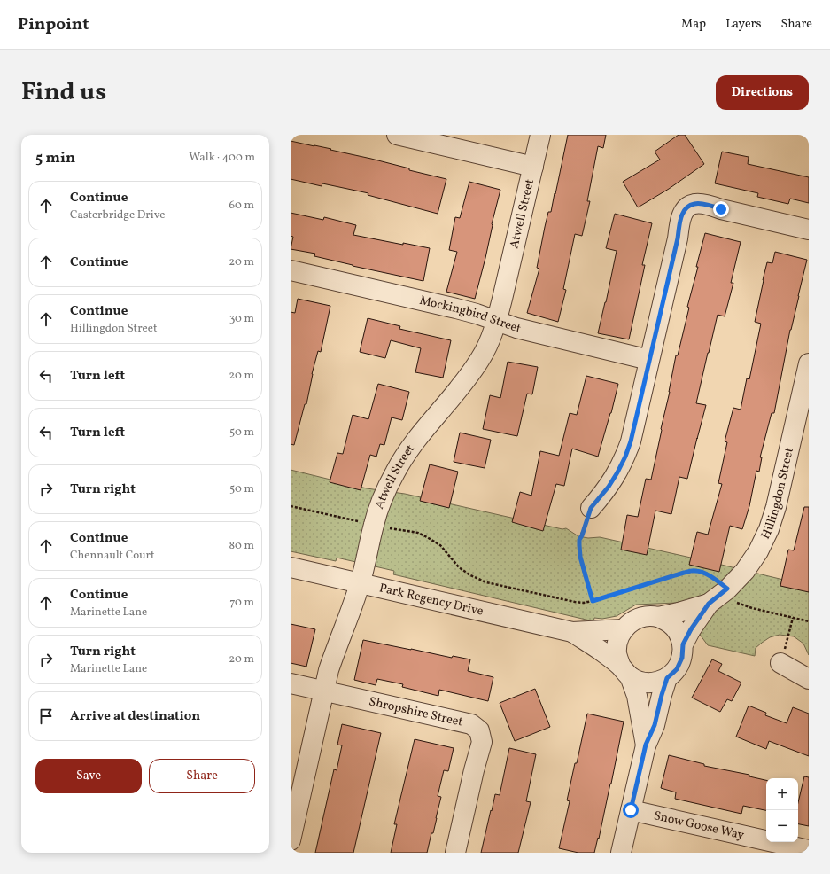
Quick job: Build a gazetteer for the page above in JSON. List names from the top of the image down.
{
  "streets": {
    "street": [
      "Atwell Street",
      "Mockingbird Street",
      "Hillingdon Street",
      "Park Regency Drive",
      "Shropshire Street",
      "Snow Goose Way"
    ]
  },
  "crossings": [
    ["Atwell Street", "Mockingbird Street"],
    ["Atwell Street", "Park Regency Drive"],
    ["Atwell Street", "Shropshire Street"],
    ["Hillingdon Street", "Park Regency Drive"]
  ],
  "page": {
    "header": "Pinpoint",
    "nav": ["Map", "Layers", "Share"],
    "title": "Find us",
    "buttons": [
      "Directions",
      ["Save", "Share"]
    ],
    "heading": ["5 min", "Walk · 400 m"],
    "list": [
      ["Continue", "Casterbridge Drive", "60 m"],
      ["Continue", "20 m"],
      ["Continue", "Hillingdon Street", "30 m"],
      ["Turn left", "20 m"],
      ["Turn left", "50 m"],
      ["Turn right", "50 m"],
      ["Continue", "Chennault Court", "80 m"],
      ["Continue", "Marinette Lane", "70 m"],
      ["Turn right", "Marinette Lane", "20 m"],
      "Arrive at destination"
    ],
    "map_buttons": ["+", "−"]
  }
}
